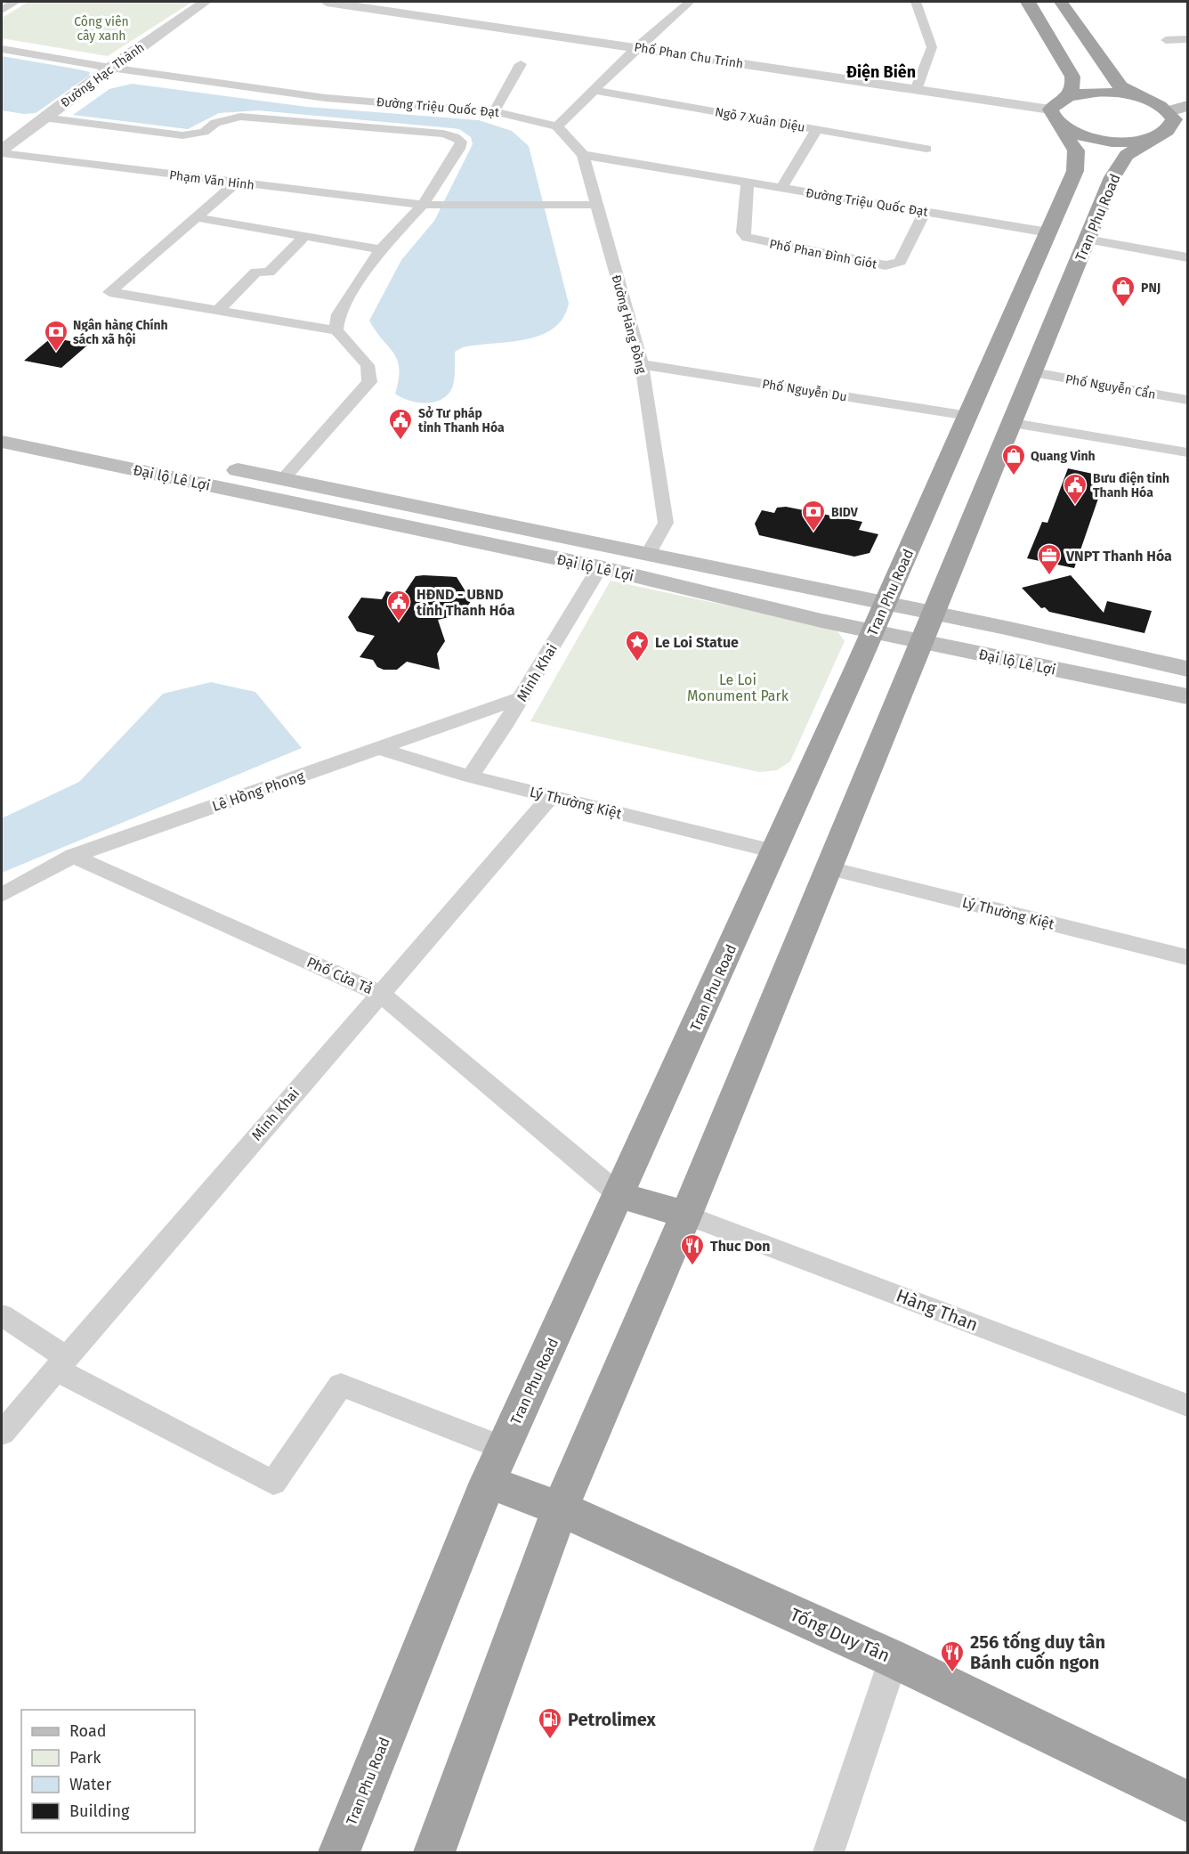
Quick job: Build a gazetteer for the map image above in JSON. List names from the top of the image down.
{
  "streets": {
    "highway": ["Tran Phu Road", "Tống Duy Tân"],
    "main road": ["Đại lộ Lê Lợi"],
    "street": [
      "Phố Phan Chu Trinh",
      "Đường Hạc Thành",
      "Đường Triệu Quốc Đạt",
      "Ngõ 7 Xuân Diệu",
      "Phạm Văn Hinh",
      "Phố Phan Đình Giót",
      "Đường Hàng Đồng",
      "Phố Nguyễn Cẩn",
      "Phố Nguyễn Du",
      "Minh Khai",
      "Lê Hồng Phong",
      "Lý Thường Kiệt",
      "Phố Cửa Tả",
      "Hàng Than"
    ]
  },
  "crossings": [
    ["Phố Phan Chu Trinh", "Tran Phu Road"],
    ["Đường Hạc Thành", "Đường Triệu Quốc Đạt"],
    ["Đường Hạc Thành", "Phạm Văn Hinh"],
    ["Đường Triệu Quốc Đạt", "Tran Phu Road"],
    ["Đường Triệu Quốc Đạt", "Phố Phan Đình Giót"],
    ["Đường Triệu Quốc Đạt", "Đường Hàng Đồng"],
    ["Phạm Văn Hinh", "Đường Hàng Đồng"],
    ["Tran Phu Road", "Phố Nguyễn Cẩn"],
    ["Tran Phu Road", "Phố Nguyễn Du"],
    ["Tran Phu Road", "Đại lộ Lê Lợi"],
    ["Tran Phu Road", "Lý Thường Kiệt"],
    ["Tran Phu Road", "Phố Cửa Tả"],
    ["Tran Phu Road", "Hàng Than"],
    ["Tran Phu Road", "Tống Duy Tân"],
    ["Đường Hàng Đồng", "Phố Nguyễn Du"],
    ["Đường Hàng Đồng", "Đại lộ Lê Lợi"],
    ["Đại lộ Lê Lợi", "Minh Khai"],
    ["Minh Khai", "Lê Hồng Phong"],
    ["Minh Khai", "Lý Thường Kiệt"],
    ["Minh Khai", "Phố Cửa Tả"],
    ["Lê Hồng Phong", "Lý Thường Kiệt"],
    ["Lê Hồng Phong", "Phố Cửa Tả"]
  ],
  "districts": ["Điện Biên"],
  "parks": ["Công viên cây xanh", "Le Loi Monument Park"],
  "places": {
    "shop": ["PNJ", "Quang Vinh"],
    "bank": ["Ngân hàng Chính sách xã hội", "BIDV"],
    "public building": ["Sở Tư pháp tỉnh Thanh Hóa", "Bưu điện tỉnh Thanh Hóa", "HĐND - UBND tỉnh Thanh Hóa"],
    "office": ["VNPT Thanh Hóa"],
    "place": ["Le Loi Statue"],
    "restaurant": ["Thuc Don", "256 tống duy tân Bánh cuốn ngon"],
    "fuel station": ["Petrolimex"]
  },
  "legend": [
    "Road",
    "Park",
    "Water",
    "Building"
  ]
}
